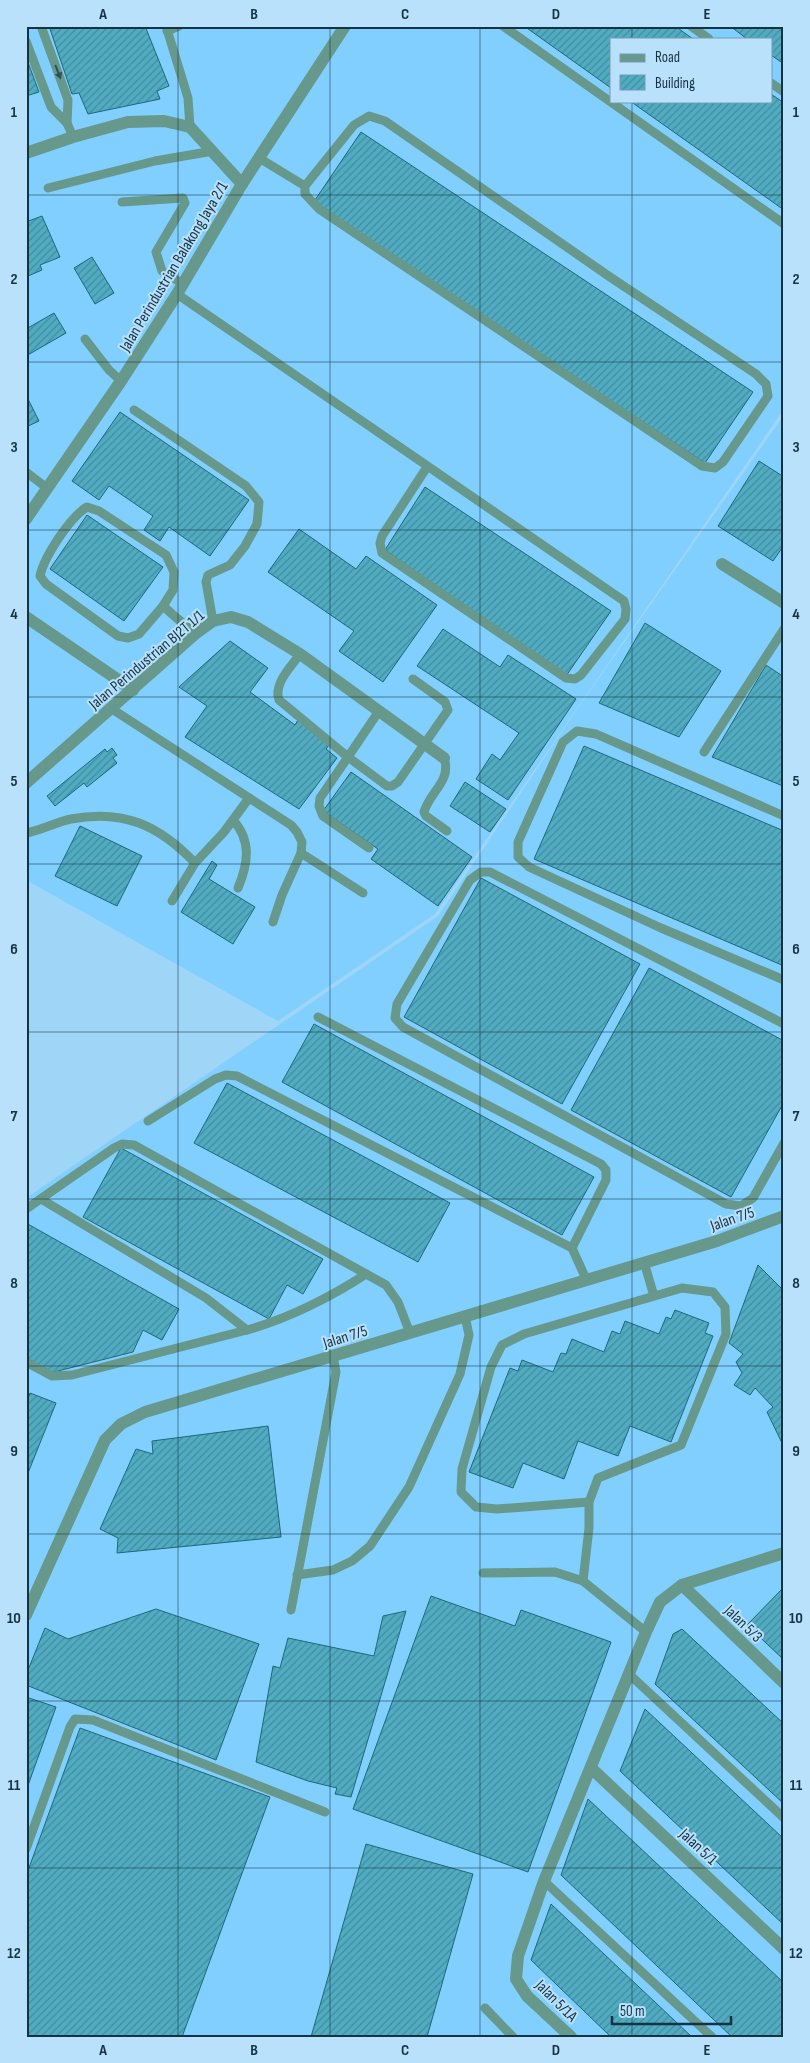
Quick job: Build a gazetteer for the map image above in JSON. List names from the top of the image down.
{
  "streets": {
    "street": [
      "Jalan Perindustrian Balakong Jaya 2/1",
      "Jalan Perindustrian BJ2T 1/1",
      "Jalan 7/5",
      "Jalan 5/3",
      "Jalan 5/1",
      "Jalan 5/1A"
    ]
  },
  "crossings": [
    ["Jalan 5/3", "Jalan 5/1A"],
    ["Jalan 5/1", "Jalan 5/1A"]
  ],
  "legend": ["Road", "Building"],
  "scale_bar": "50 m",
  "grid": {
    "columns": [
      "A",
      "B",
      "C",
      "D",
      "E"
    ],
    "rows": [
      "1",
      "2",
      "3",
      "4",
      "5",
      "6",
      "7",
      "8",
      "9",
      "10",
      "11",
      "12"
    ]
  }
}
